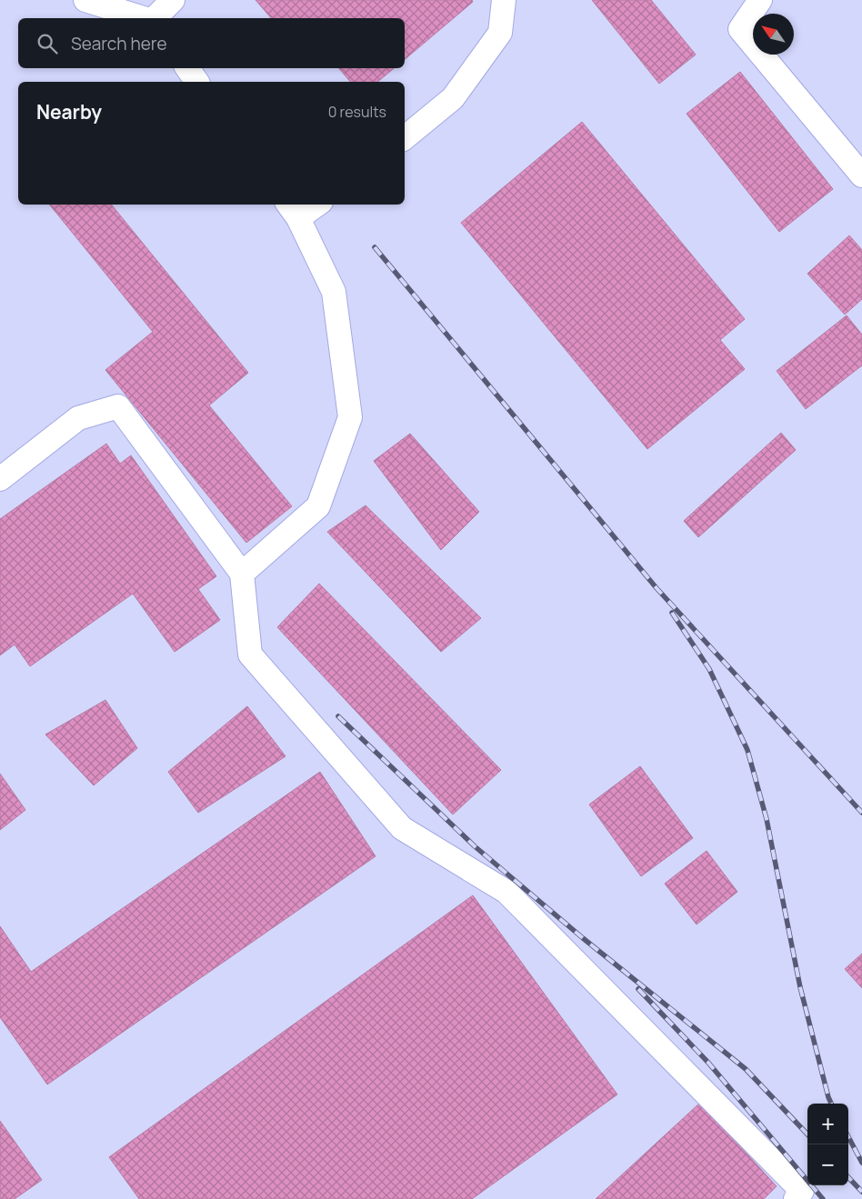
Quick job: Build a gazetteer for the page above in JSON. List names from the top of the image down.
{
  "north": "top left",
  "page": {
    "search": "Search here",
    "heading": ["Nearby", "0 results"],
    "map_buttons": ["+", "−"]
  }
}
